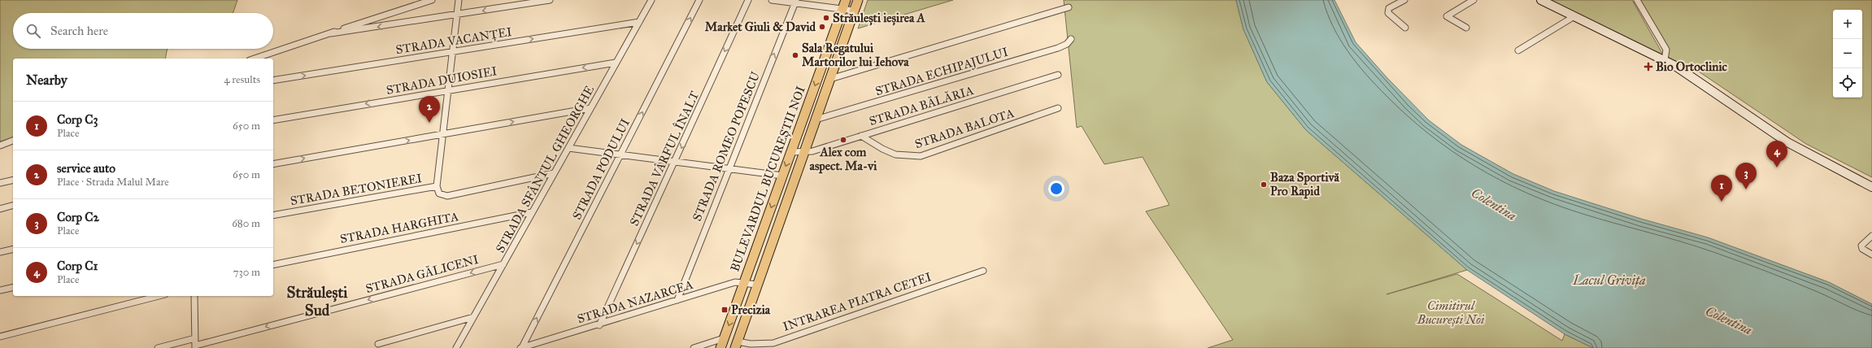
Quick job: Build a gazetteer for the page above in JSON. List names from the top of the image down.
{
  "streets": {
    "main road": ["BULEVARDUL BUCUREȘTII NOI"],
    "street": [
      "STRADA VACANȚEI",
      "STRADA ECHIPAJULUI",
      "STRADA DUIOSIEI",
      "STRADA BĂLĂRIA",
      "STRADA BALOTA",
      "STRADA ROMEO POPESCU",
      "STRADA VÂRFUL ÎNALT",
      "STRADA SFÂNTUL GHEORGHE",
      "STRADA PODULUI",
      "STRADA BETONIEREI",
      "STRADA HARGHITA",
      "STRADA GĂLICENI",
      "STRADA NAZARCEA",
      "INTRAREA PIATRA CETEI"
    ]
  },
  "crossings": [
    ["STRADA VACANȚEI", "STRADA SFÂNTUL GHEORGHE"],
    ["STRADA ECHIPAJULUI", "BULEVARDUL BUCUREȘTII NOI"],
    ["STRADA DUIOSIEI", "STRADA SFÂNTUL GHEORGHE"],
    ["STRADA BĂLĂRIA", "STRADA BALOTA"],
    ["STRADA BĂLĂRIA", "BULEVARDUL BUCUREȘTII NOI"],
    ["STRADA ROMEO POPESCU", "STRADA NAZARCEA"],
    ["STRADA VÂRFUL ÎNALT", "STRADA NAZARCEA"],
    ["STRADA SFÂNTUL GHEORGHE", "STRADA BETONIEREI"],
    ["STRADA SFÂNTUL GHEORGHE", "STRADA HARGHITA"],
    ["STRADA SFÂNTUL GHEORGHE", "STRADA GĂLICENI"],
    ["STRADA PODULUI", "STRADA NAZARCEA"],
    ["BULEVARDUL BUCUREȘTII NOI", "STRADA NAZARCEA"],
    ["BULEVARDUL BUCUREȘTII NOI", "INTRAREA PIATRA CETEI"]
  ],
  "one_way": ["STRADA ROMEO POPESCU", "STRADA VÂRFUL ÎNALT", "STRADA PODULUI"],
  "districts": ["Străulești Sud"],
  "water": ["Colentina", "Lacul Grivița"],
  "parks": ["Cimitirul București Noi"],
  "places": {
    "other": [
      "Străulești ieșirea A",
      "Market Giuli & David",
      "Sala Regatului Martorilor lui Iehova",
      "Alex com aspect. Ma-vi",
      "Baza Sportivă Pro Rapid"
    ],
    "health": ["Bio Ortoclinic"],
    "transit": ["Precizia"]
  },
  "page": {
    "map_buttons": ["+", "−"],
    "search": "Search here",
    "heading": ["Nearby", "4 results"],
    "pins": [
      "2",
      "4",
      "3",
      "1"
    ],
    "list": [
      {
        "mark": "1",
        "name": "Corp C3",
        "note": "Place",
        "value": "650 m"
      },
      {
        "mark": "2",
        "name": "service auto",
        "note": "Place · Strada Malul Mare",
        "value": "650 m"
      },
      {
        "mark": "3",
        "name": "Corp C2",
        "note": "Place",
        "value": "680 m"
      },
      {
        "mark": "4",
        "name": "Corp C1",
        "note": "Place",
        "value": "730 m"
      }
    ]
  }
}
